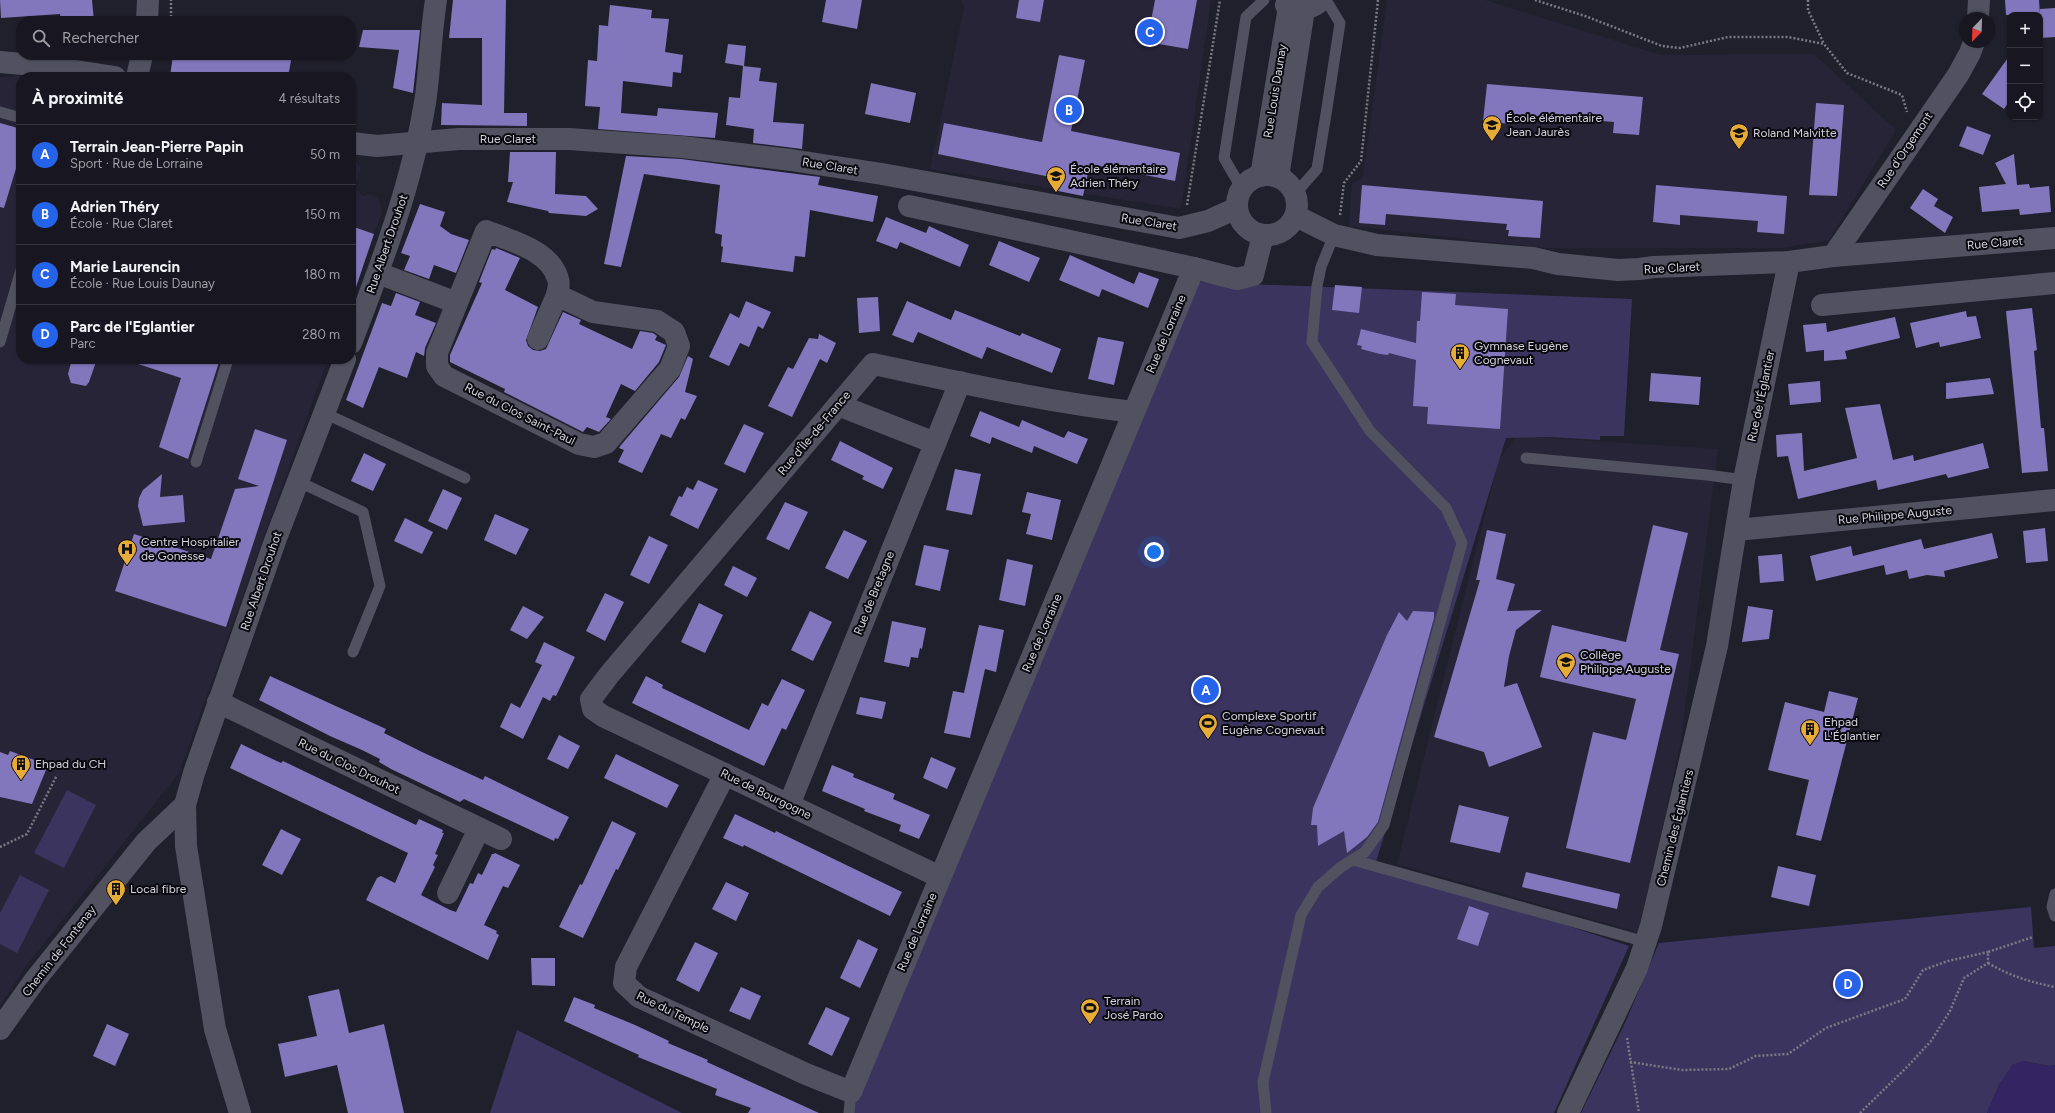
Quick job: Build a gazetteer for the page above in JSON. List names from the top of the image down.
{
  "streets": {
    "street": [
      "Rue Louis Daunay",
      "Rue Claret",
      "Rue d'Orgemont",
      "Rue Albert Drouhot",
      "Rue de Lorraine",
      "Rue de l'Églantier",
      "Rue du Clos Saint-Paul",
      "Rue d'Île-de-France",
      "Rue Philippe Auguste",
      "Rue de Bretagne",
      "Rue du Clos Drouhot",
      "Rue de Bourgogne",
      "Chemin des Églantiers",
      "Chemin de Fontenay",
      "Rue du Temple"
    ]
  },
  "crossings": [
    ["Rue Louis Daunay", "Rue Claret"],
    ["Rue Claret", "Rue d'Orgemont"],
    ["Rue Claret", "Rue Albert Drouhot"],
    ["Rue Claret", "Rue de l'Églantier"],
    ["Rue Albert Drouhot", "Rue du Clos Drouhot"],
    ["Rue Albert Drouhot", "Chemin de Fontenay"],
    ["Rue de Lorraine", "Rue d'Île-de-France"],
    ["Rue de Lorraine", "Rue de Bourgogne"],
    ["Rue de Lorraine", "Rue du Temple"],
    ["Rue de l'Églantier", "Rue Philippe Auguste"],
    ["Rue de l'Églantier", "Chemin des Églantiers"],
    ["Rue d'Île-de-France", "Rue de Bretagne"],
    ["Rue d'Île-de-France", "Rue de Bourgogne"],
    ["Rue Philippe Auguste", "Chemin des Églantiers"],
    ["Rue de Bretagne", "Rue de Bourgogne"],
    ["Rue de Bourgogne", "Rue du Temple"]
  ],
  "places": {
    "school or university": [
      "École élémentaire Jean Jaurès",
      "Roland Malvitte",
      "École élémentaire Adrien Théry",
      "Collège Philippe Auguste"
    ],
    "building": [
      "Gymnase Eugène Cognevaut",
      "Ehpad L'Églantier",
      "Ehpad du CH",
      "Local fibre"
    ],
    "hospital": ["Centre Hospitalier de Gonesse"],
    "sports": ["Complexe Sportif Eugène Cognevaut", "Terrain José Pardo"]
  },
  "north": "bottom left",
  "page": {
    "map_buttons": ["+", "−"],
    "search": "Rechercher",
    "pins": [
      "C",
      "B",
      "A",
      "D"
    ],
    "heading": ["À proximité", "4 résultats"],
    "list": [
      {
        "mark": "A",
        "name": "Terrain Jean-Pierre Papin",
        "note": "Sport · Rue de Lorraine",
        "value": "50 m"
      },
      {
        "mark": "B",
        "name": "Adrien Théry",
        "note": "École · Rue Claret",
        "value": "150 m"
      },
      {
        "mark": "C",
        "name": "Marie Laurencin",
        "note": "École · Rue Louis Daunay",
        "value": "180 m"
      },
      {
        "mark": "D",
        "name": "Parc de l'Eglantier",
        "note": "Parc",
        "value": "280 m"
      }
    ]
  }
}
